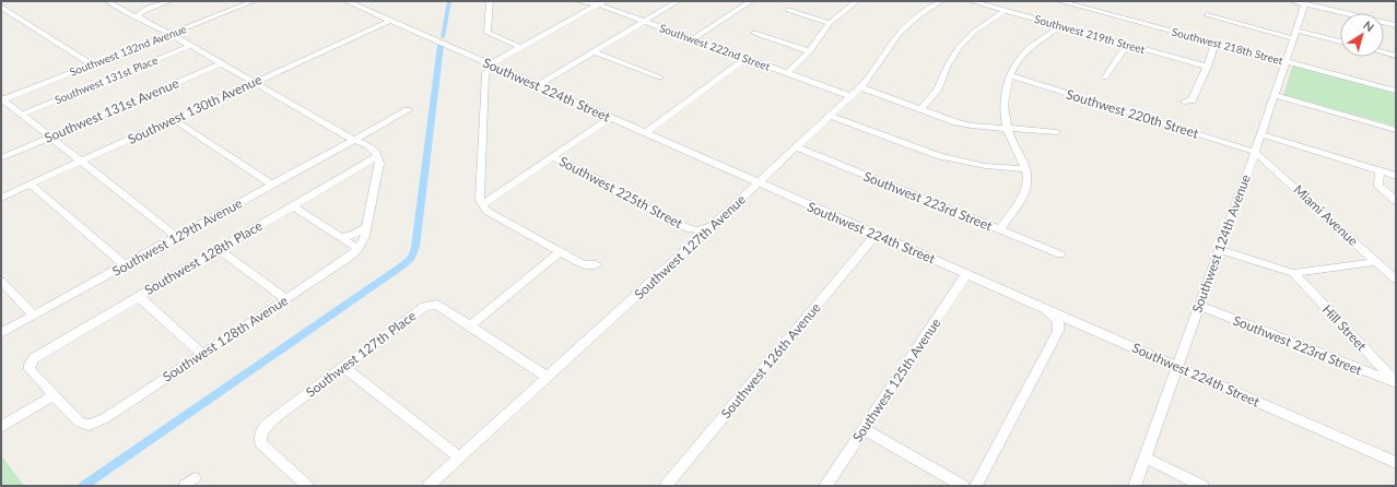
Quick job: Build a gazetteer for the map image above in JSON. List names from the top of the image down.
{
  "streets": {
    "street": [
      "Southwest 219th Street",
      "Southwest 218th Street",
      "Southwest 222nd Street",
      "Southwest 132nd Avenue",
      "Southwest 131st Place",
      "Southwest 224th Street",
      "Southwest 130th Avenue",
      "Southwest 131st Avenue",
      "Southwest 220th Street",
      "Southwest 225th Street",
      "Southwest 223rd Street",
      "Miami Avenue",
      "Southwest 129th Avenue",
      "Southwest 124th Avenue",
      "Southwest 127th Avenue",
      "Southwest 128th Place",
      "Hill Street",
      "Southwest 128th Avenue",
      "Southwest 127th Place",
      "Southwest 126th Avenue",
      "Southwest 125th Avenue"
    ]
  },
  "crossings": [
    ["Southwest 218th Street", "Southwest 124th Avenue"],
    ["Southwest 222nd Street", "Southwest 127th Avenue"],
    ["Southwest 224th Street", "Southwest 130th Avenue"],
    ["Southwest 224th Street", "Southwest 124th Avenue"],
    ["Southwest 224th Street", "Southwest 127th Avenue"],
    ["Southwest 224th Street", "Southwest 126th Avenue"],
    ["Southwest 224th Street", "Southwest 125th Avenue"],
    ["Southwest 220th Street", "Miami Avenue"],
    ["Southwest 220th Street", "Southwest 124th Avenue"],
    ["Southwest 225th Street", "Southwest 127th Avenue"],
    ["Southwest 223rd Street", "Southwest 124th Avenue"],
    ["Southwest 223rd Street", "Southwest 127th Avenue"],
    ["Southwest 223rd Street", "Hill Street"],
    ["Miami Avenue", "Southwest 124th Avenue"],
    ["Southwest 127th Avenue", "Southwest 127th Place"],
    ["Southwest 128th Place", "Southwest 128th Avenue"]
  ],
  "north": "top right"
}
